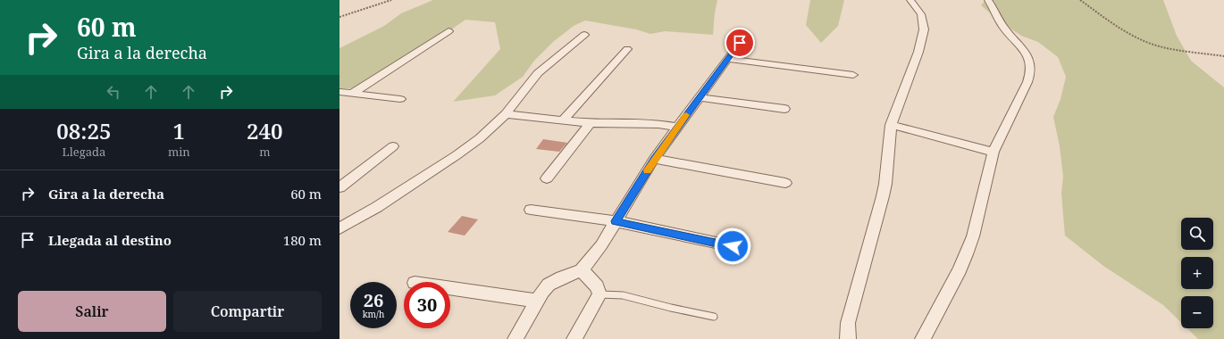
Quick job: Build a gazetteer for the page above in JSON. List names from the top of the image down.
{
  "page": {
    "turn": ["60 m", "Gira a la derecha"],
    "eta": [
      "08:25",
      "Llegada",
      "1",
      "min",
      "240",
      "m"
    ],
    "list": [
      {
        "name": "Gira a la derecha",
        "value": "60 m"
      },
      {
        "name": "Llegada al destino",
        "value": "180 m"
      }
    ],
    "map_buttons": ["+", "−"],
    "speed": "26 km/h",
    "limit": "30",
    "buttons": ["Salir", "Compartir"]
  }
}
